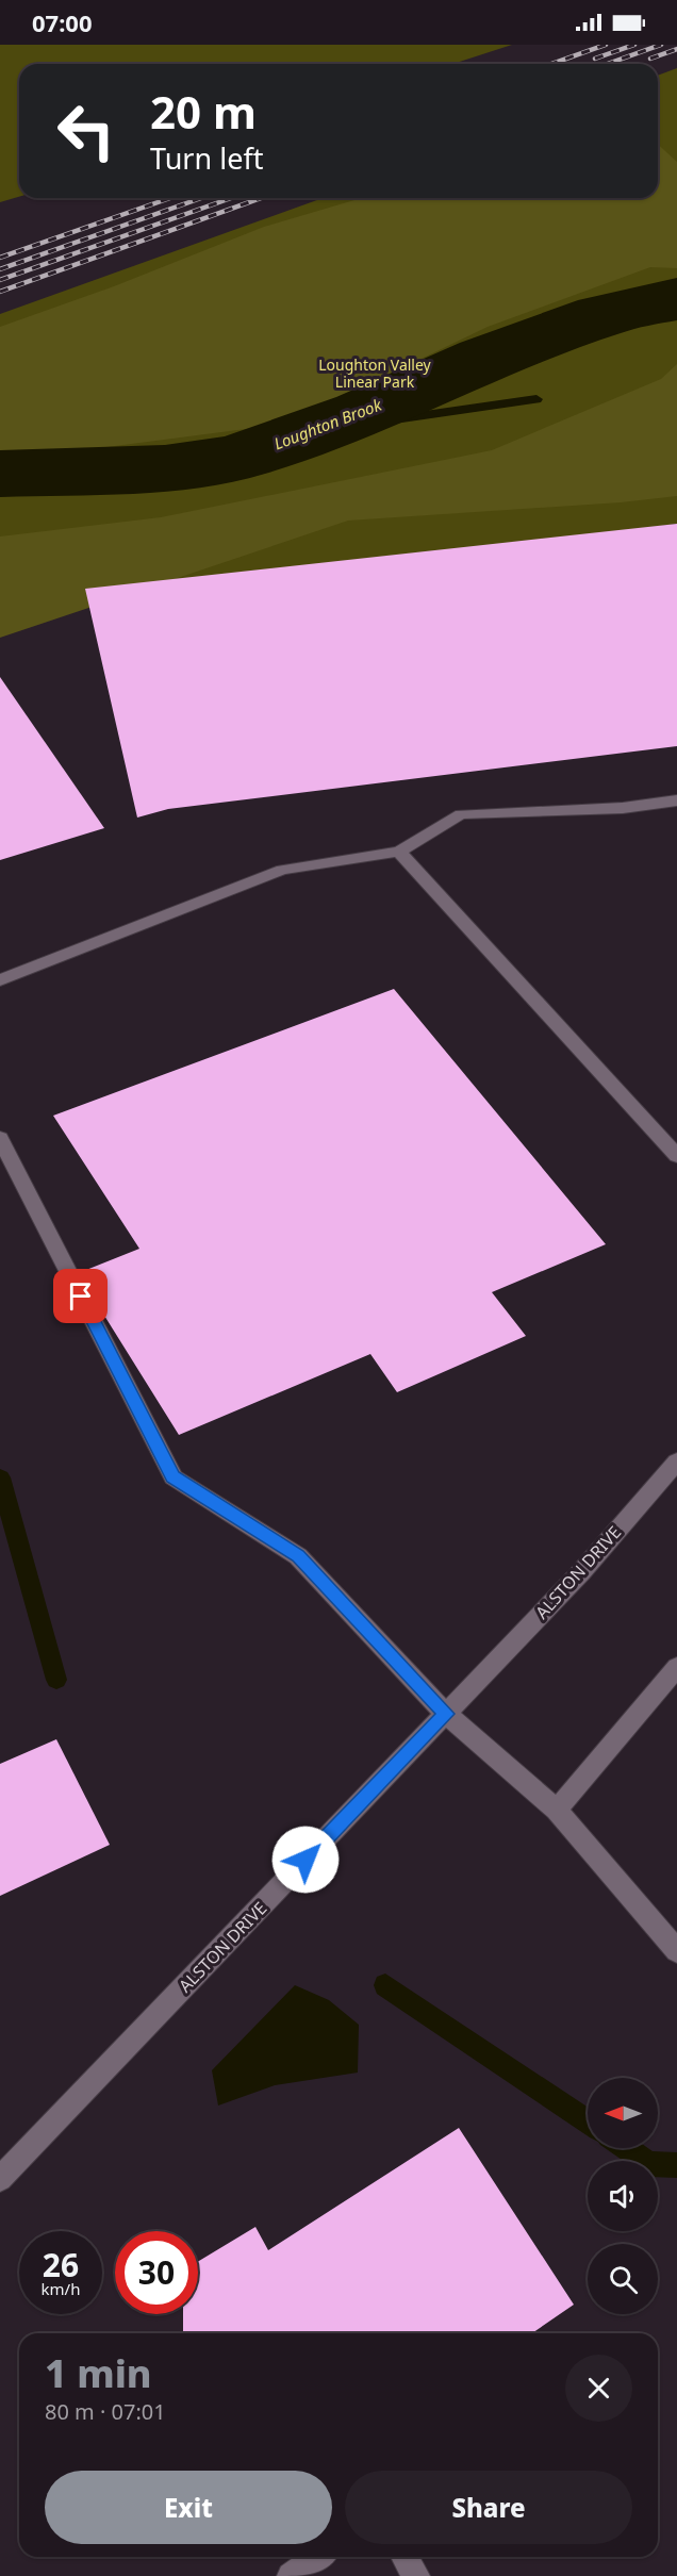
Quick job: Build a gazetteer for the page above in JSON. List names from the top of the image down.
{
  "streets": {
    "street": ["ALSTON DRIVE"]
  },
  "water": ["Loughton Brook"],
  "parks": ["Loughton Valley Linear Park"],
  "north": "left",
  "page": {
    "status": "07:00",
    "turn": ["20 m", "Turn left"],
    "speed": "26 km/h",
    "limit": "30",
    "heading": ["1 min", "80 m · 07:01"],
    "buttons": ["Exit", "Share"]
  }
}
